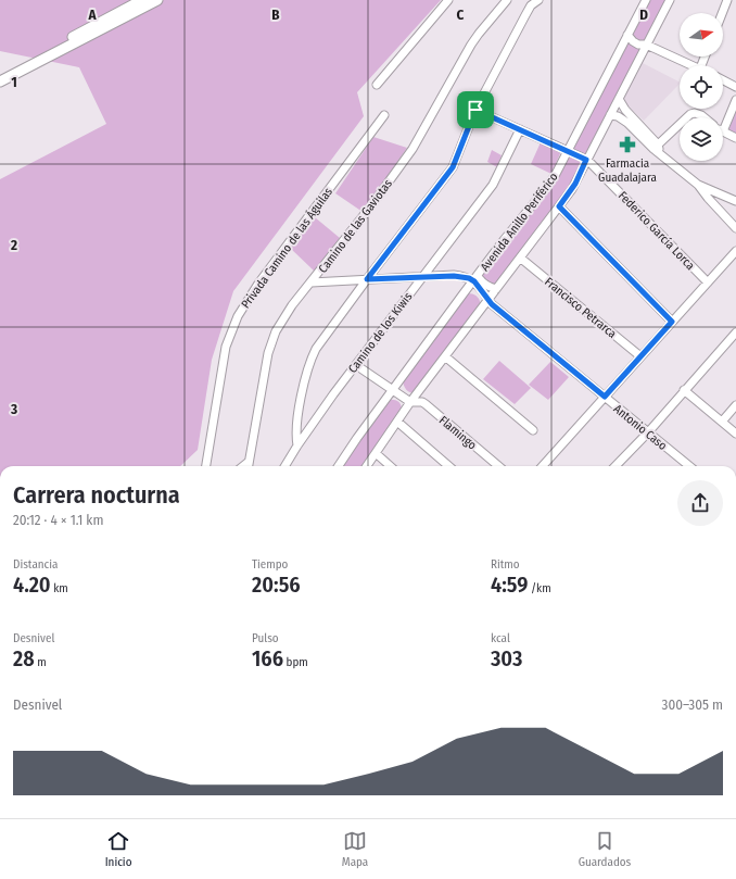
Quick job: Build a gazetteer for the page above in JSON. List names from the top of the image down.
{
  "streets": {
    "street": [
      "Avenida Anillo Periférico",
      "Camino de las Gaviotas",
      "Federico García Lorca",
      "Privada Camino de las Águilas",
      "Francisco Petrarca",
      "Camino de los Kiwis",
      "Antonio Caso",
      "Flamingo"
    ]
  },
  "crossings": [
    ["Avenida Anillo Periférico", "Federico García Lorca"],
    ["Avenida Anillo Periférico", "Francisco Petrarca"],
    ["Avenida Anillo Periférico", "Antonio Caso"],
    ["Avenida Anillo Periférico", "Flamingo"]
  ],
  "places": {
    "pharmacy": ["Farmacia Guadalajara"]
  },
  "north": "right",
  "page": {
    "heading": ["Carrera nocturna", "20:12 · 4 × 1.1 km"],
    "stats": [
      ["Distancia", "4.20 km"],
      ["Tiempo", "20:56"],
      ["Ritmo", "4:59 /km"],
      ["Desnivel", "28 m"],
      ["Pulso", "166 bpm"],
      ["kcal", "303"]
    ],
    "chart": ["Desnivel", "300–305 m"],
    "tabs": ["Inicio", "Mapa", "Guardados"]
  },
  "grid": {
    "columns": [
      "A",
      "B",
      "C",
      "D"
    ],
    "rows": ["1", "2", "3"]
  }
}
